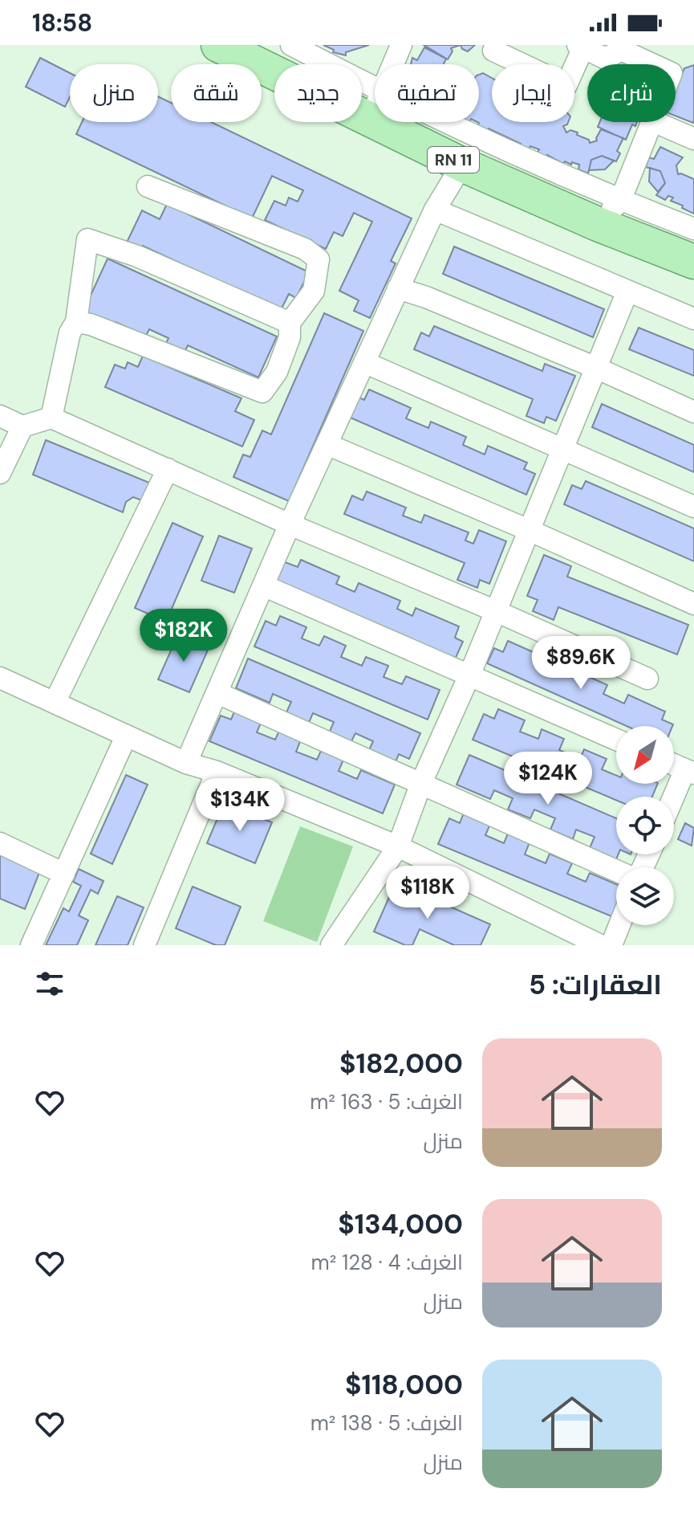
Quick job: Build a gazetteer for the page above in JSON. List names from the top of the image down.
{
  "streets": {
    "main road": ["RN 11"]
  },
  "north": "bottom left",
  "page": {
    "status": "18:58",
    "chip": [
      "شراء",
      "إيجار",
      "تصفية",
      "جديد",
      "شقة",
      "منزل"
    ],
    "price": [
      "$182K",
      "$89.6K",
      "$124K",
      "$134K",
      "$118K"
    ],
    "heading": "العقارات: 5",
    "list": [
      {
        "name": "$182,000",
        "note": "الغرف: 5 · 163 m² · منزل"
      },
      {
        "name": "$134,000",
        "note": "الغرف: 4 · 128 m² · منزل"
      },
      {
        "name": "$118,000",
        "note": "الغرف: 5 · 138 m² · منزل"
      }
    ]
  }
}
